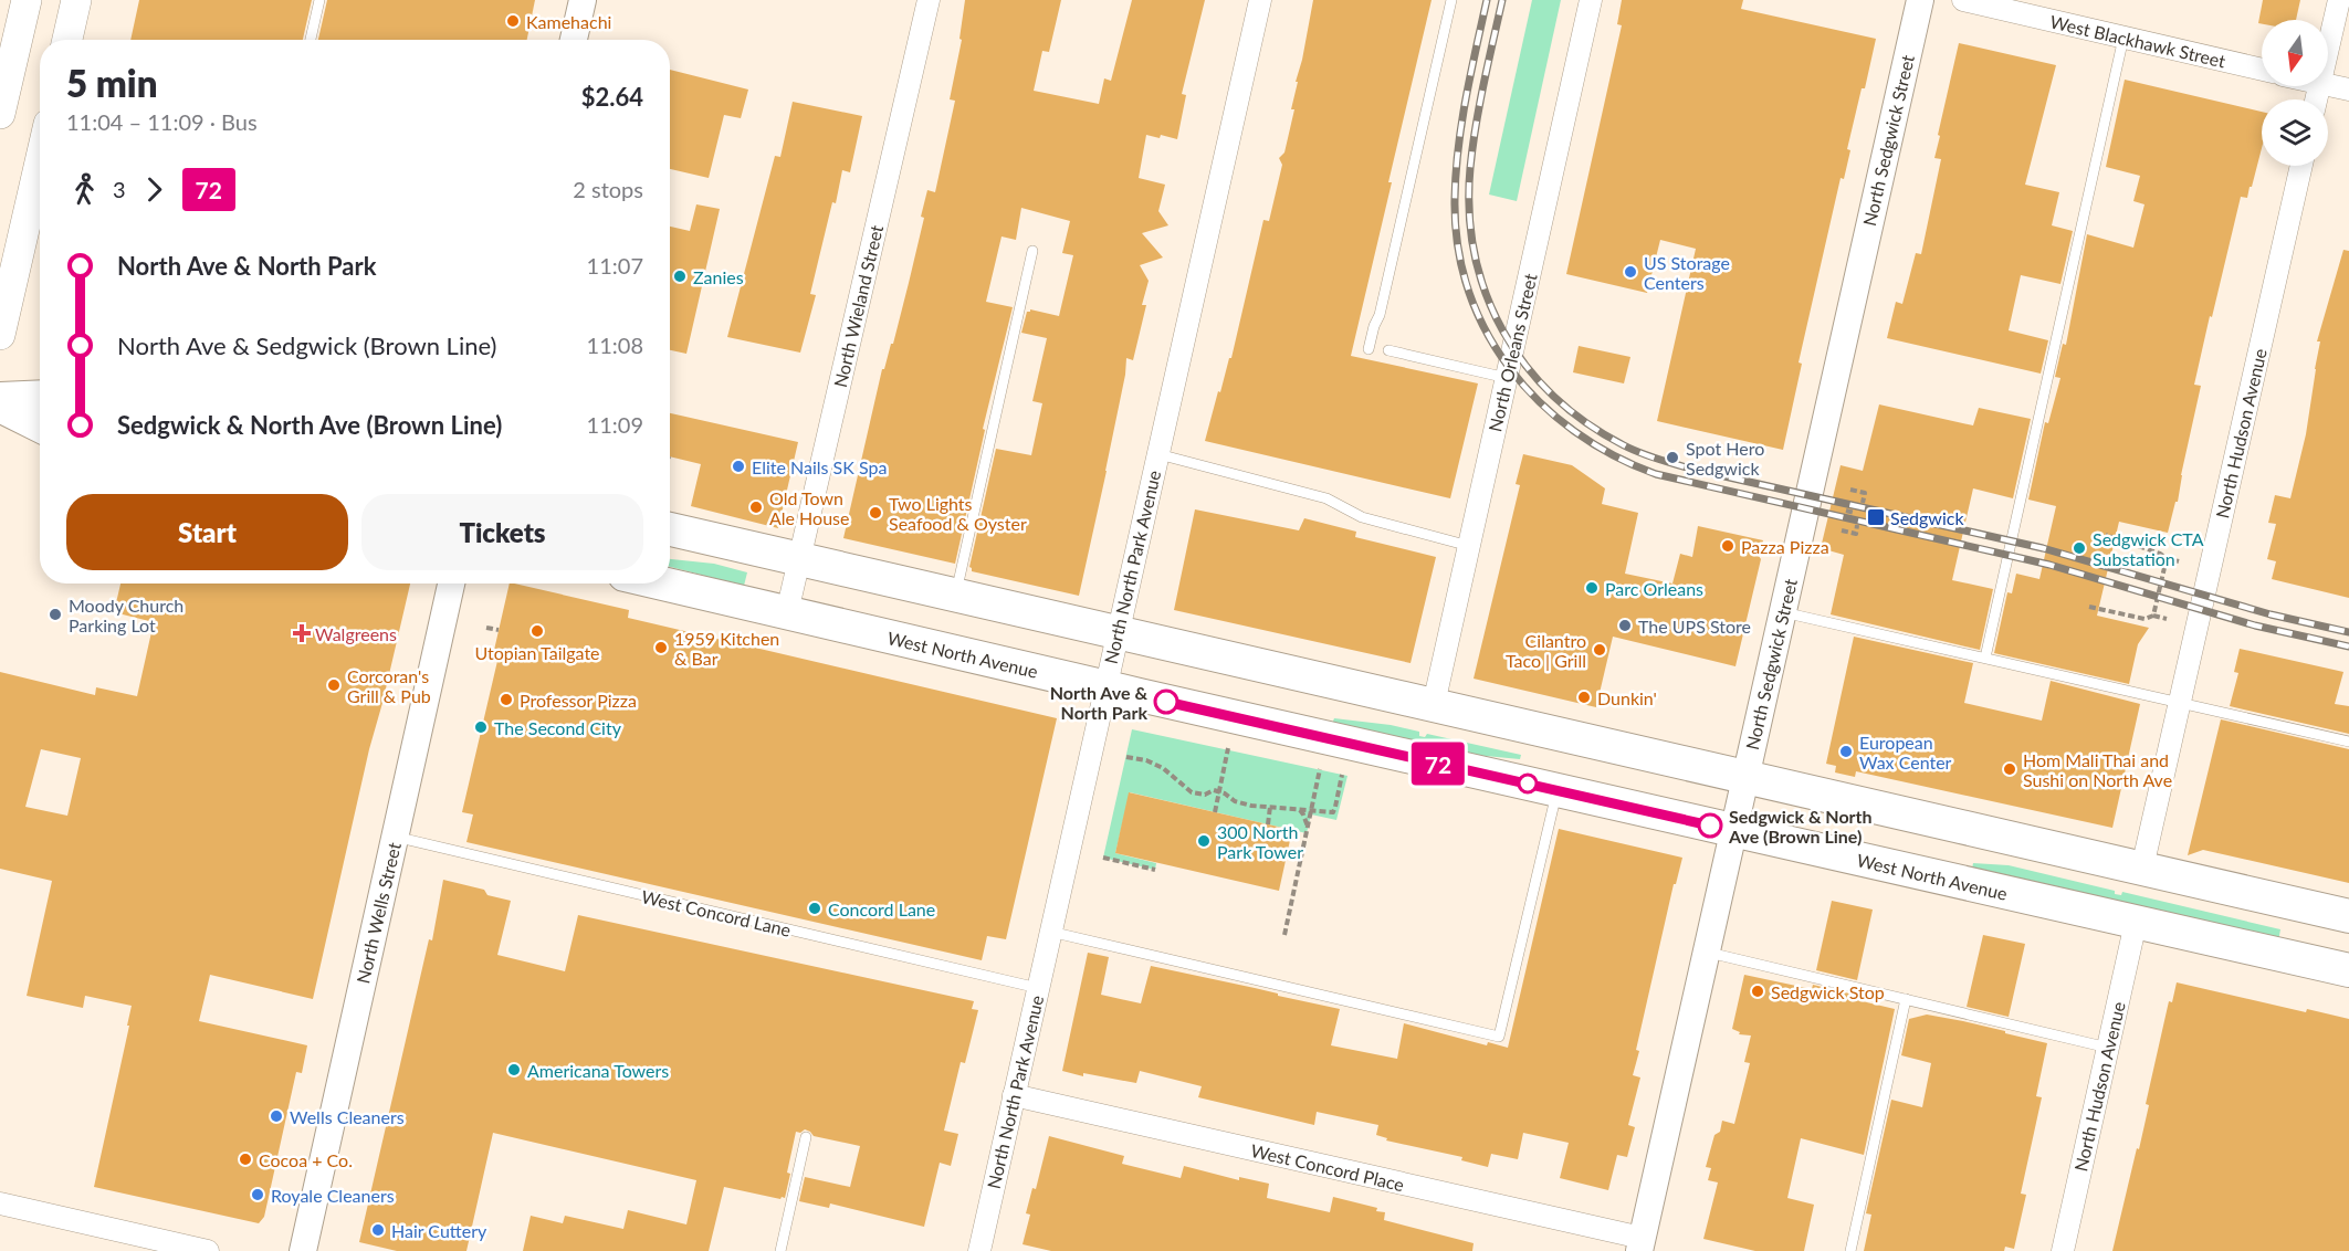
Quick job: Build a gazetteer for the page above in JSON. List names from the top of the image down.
{
  "streets": {
    "main road": ["West North Avenue"],
    "street": [
      "West Blackhawk Street",
      "North Sedgwick Street",
      "North Wieland Street",
      "North Orleans Street",
      "North Hudson Avenue",
      "North North Park Avenue",
      "North Wells Street",
      "West Concord Place"
    ],
    "lane": ["West Concord Lane"]
  },
  "crossings": [
    ["North Sedgwick Street", "West North Avenue"],
    ["North Sedgwick Street", "West Concord Place"],
    ["North Wieland Street", "West North Avenue"],
    ["North Hudson Avenue", "West North Avenue"],
    ["North North Park Avenue", "West North Avenue"],
    ["North North Park Avenue", "West Concord Lane"],
    ["North North Park Avenue", "West Concord Place"],
    ["North Wells Street", "West Concord Lane"]
  ],
  "places": {
    "other": [
      "Kamehachi",
      "US Storage Centers",
      "Zanies",
      "Spot Hero Sedgwick",
      "Elite Nails SK Spa",
      "Old Town Ale House",
      "Two Lights Seafood & Oyster",
      "Pazza Pizza",
      "Sedgwick CTA Substation",
      "Parc Orleans",
      "Moody Church Parking Lot",
      "The UPS Store",
      "Utopian Tailgate",
      "1959 Kitchen & Bar",
      "Cilantro Taco | Grill",
      "Corcoran's Grill & Pub",
      "Dunkin'",
      "Professor Pizza",
      "North Ave & North Park",
      "The Second City",
      "European Wax Center",
      "Hom Mali Thai and Sushi on North Ave",
      "Sedgwick & North Ave (Brown Line)",
      "300 North Park Tower",
      "Concord Lane",
      "Sedgwick Stop",
      "Americana Towers",
      "Wells Cleaners",
      "Cocoa + Co.",
      "Royale Cleaners",
      "Hair Cuttery"
    ],
    "transit": ["Sedgwick"],
    "health": ["Walgreens"]
  },
  "lines": ["bus line 72"],
  "north": "bottom",
  "page": {
    "on_map": "72",
    "heading": ["5 min", "11:04 – 11:09 · Bus", "$2.64"],
    "legs": ["3", "72", "2 stops"],
    "list": [
      {
        "name": "North Ave & North Park",
        "value": "11:07"
      },
      {
        "name": "North Ave & Sedgwick (Brown Line)",
        "value": "11:08"
      },
      {
        "name": "Sedgwick & North Ave (Brown Line)",
        "value": "11:09"
      }
    ],
    "buttons": ["Start", "Tickets"]
  }
}
